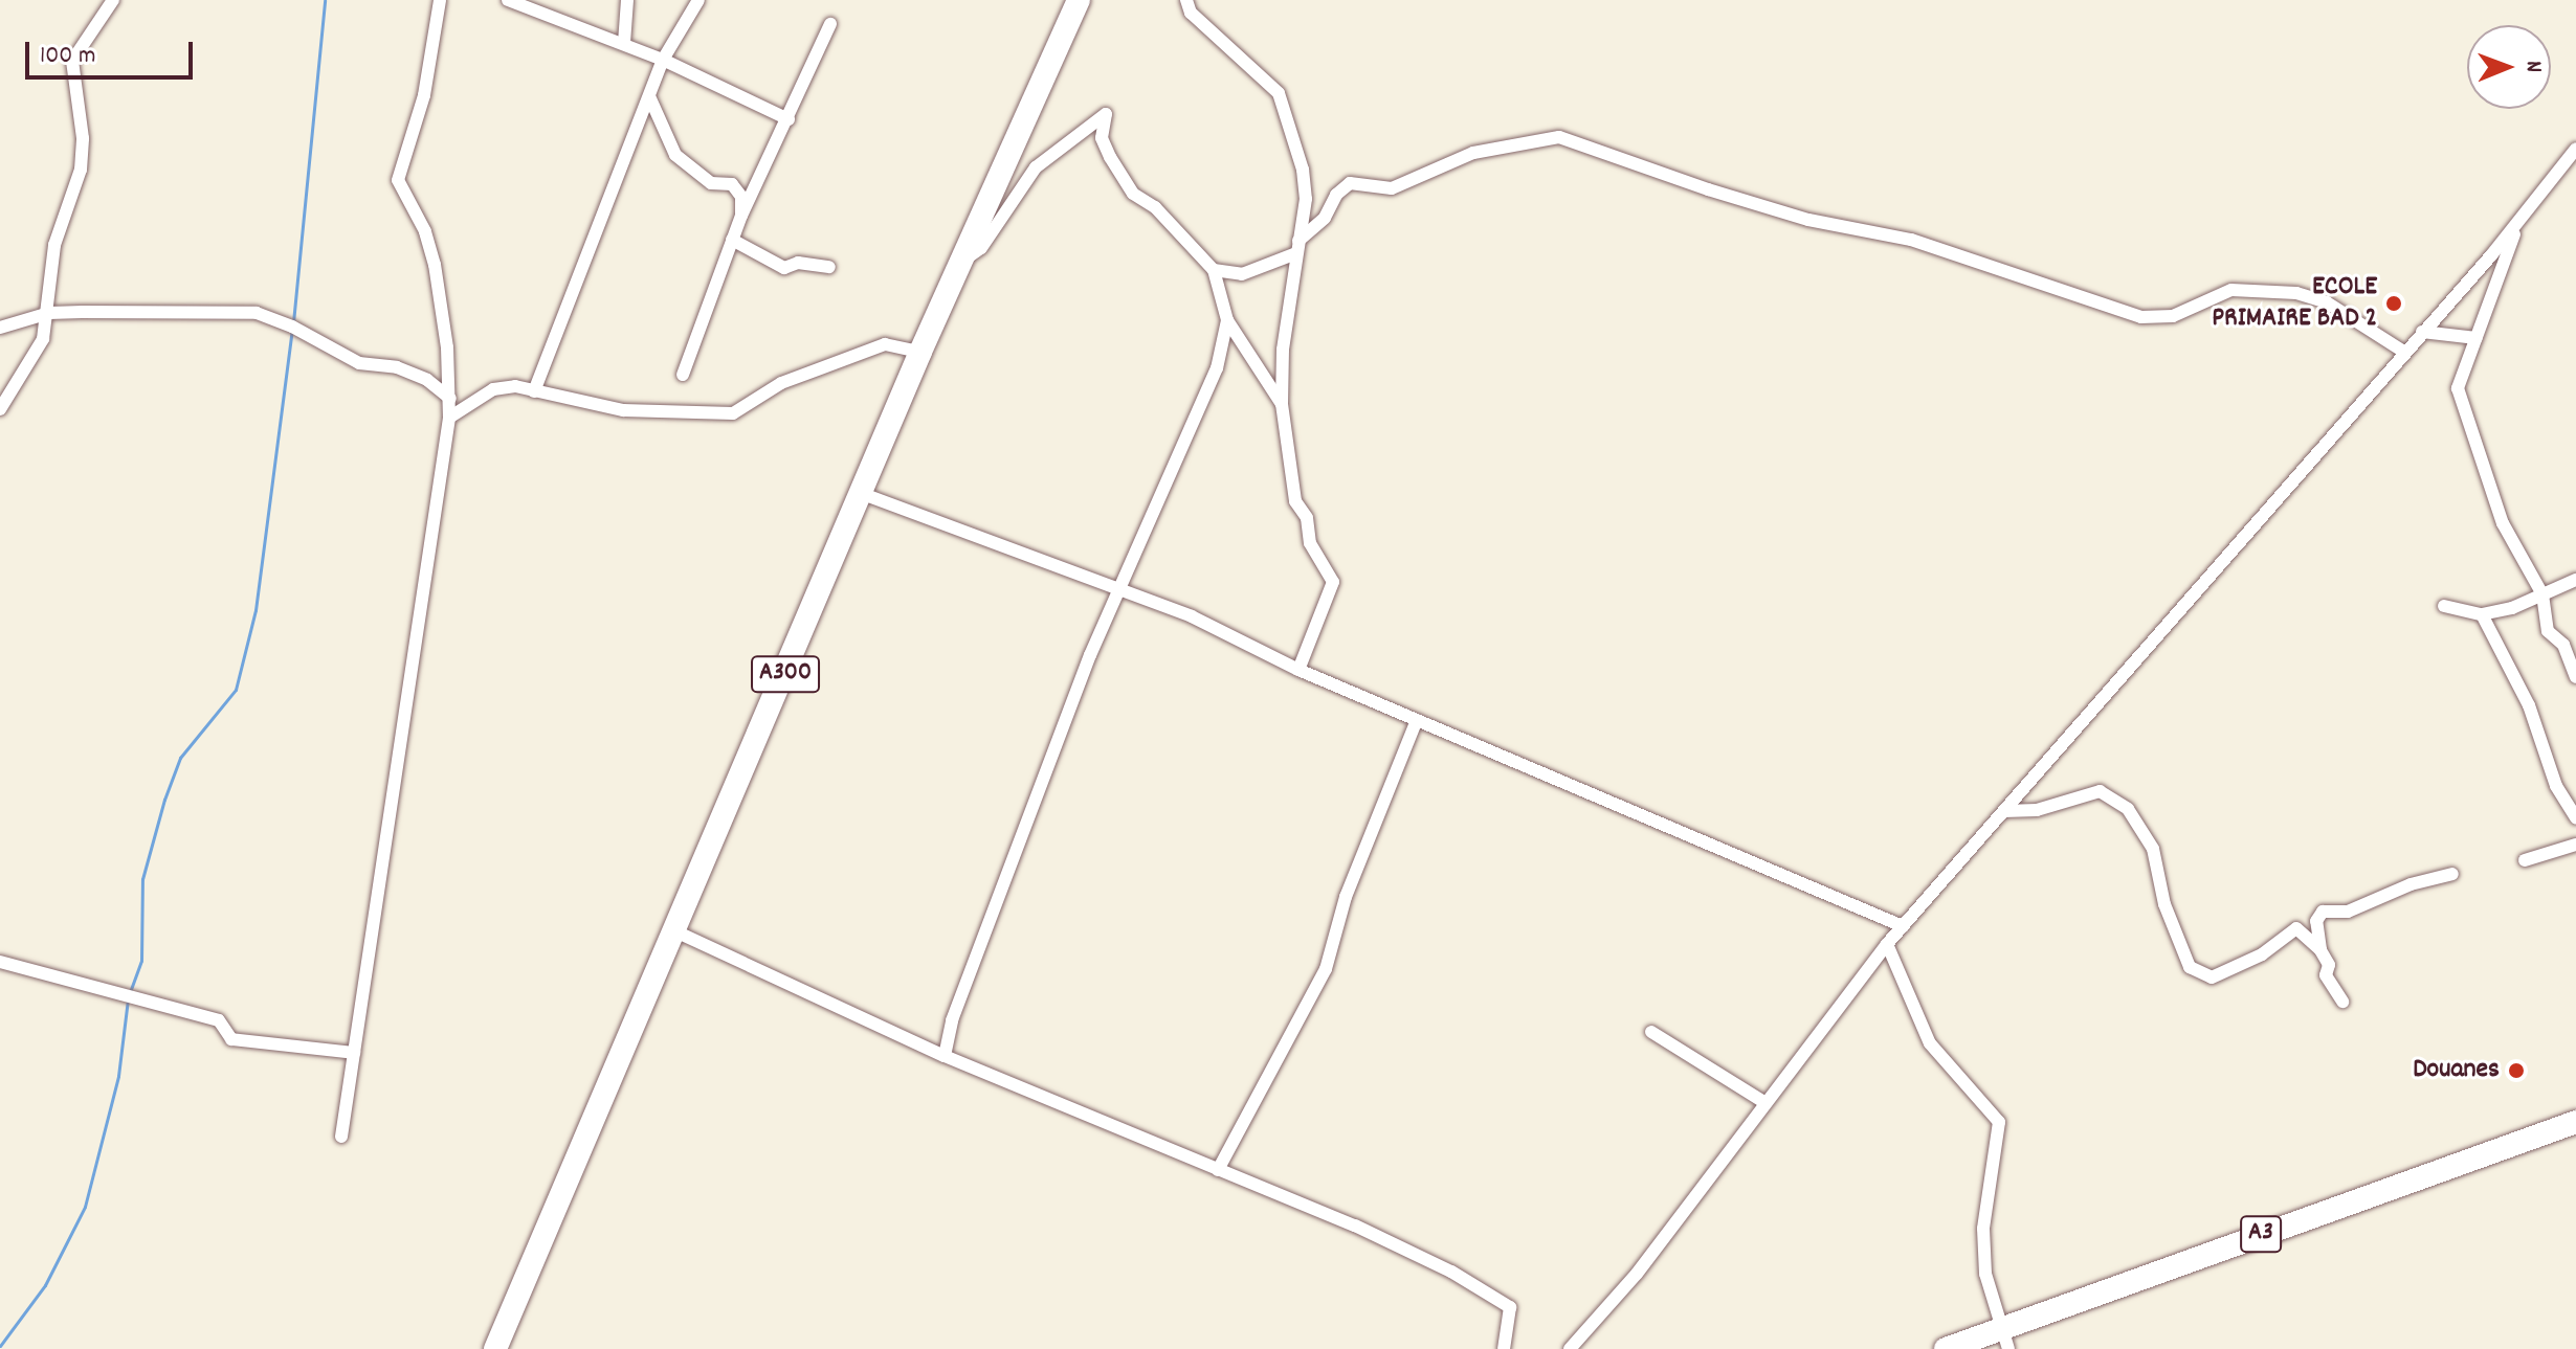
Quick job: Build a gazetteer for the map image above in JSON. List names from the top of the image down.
{
  "streets": {
    "highway": ["A300", "A3"]
  },
  "places": ["ECOLE PRIMAIRE BAD 2", "Douanes"],
  "scale_bar": "100 m",
  "north": "right"
}
